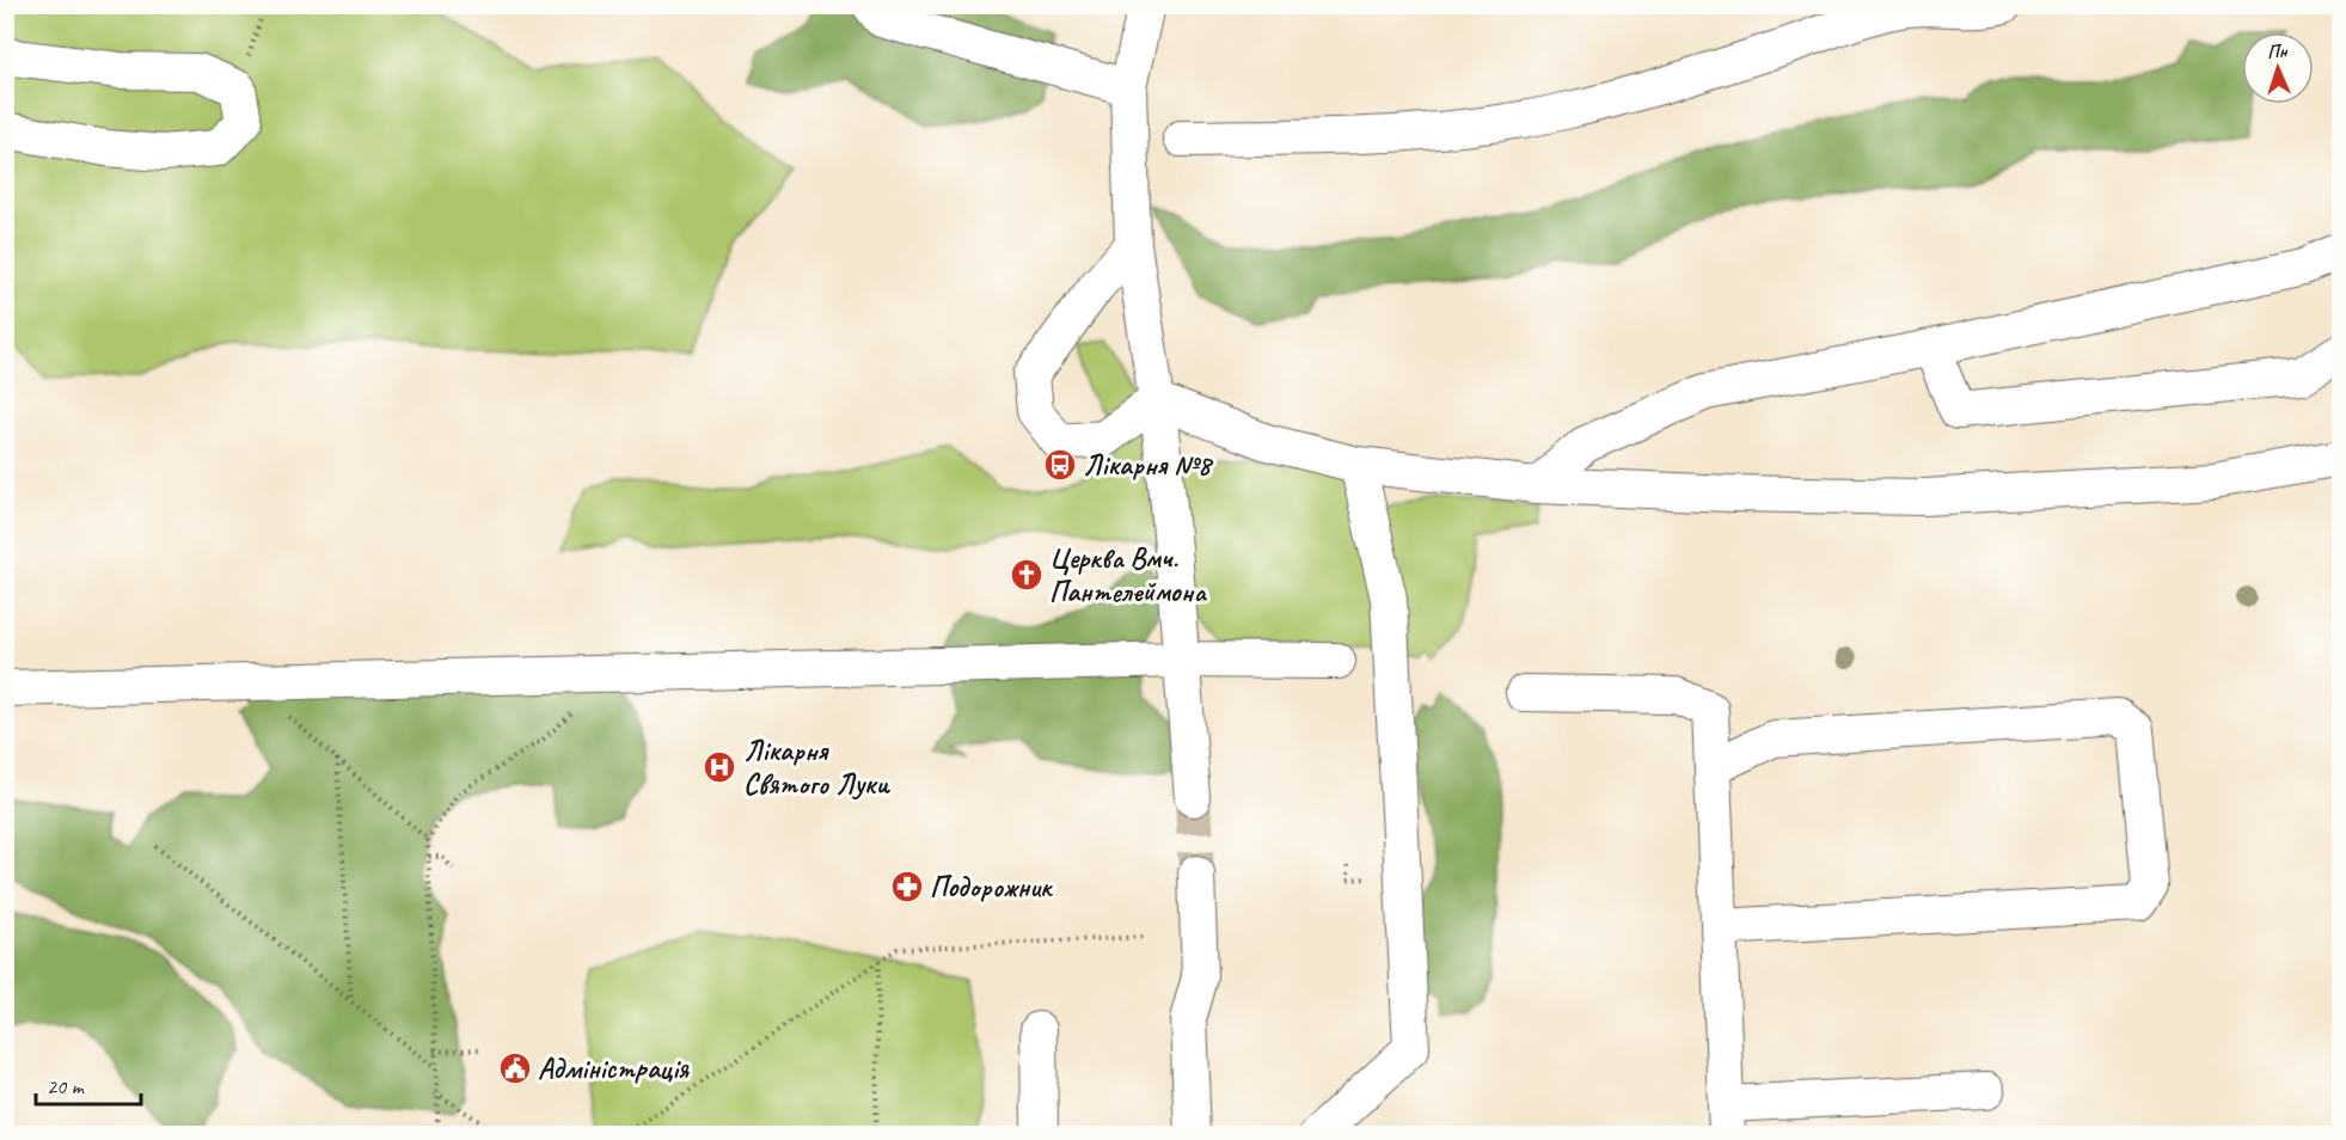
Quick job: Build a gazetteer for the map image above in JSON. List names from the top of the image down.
{
  "places": {
    "bus stop": ["Лікарня №8"],
    "church": ["Церква Вмч. Пантелеймона"],
    "hospital": ["Лікарня Святого Луки"],
    "pharmacy": ["Подорожник"],
    "public building": ["Адміністрація"]
  },
  "scale_bar": "20 m",
  "north": "top"
}
